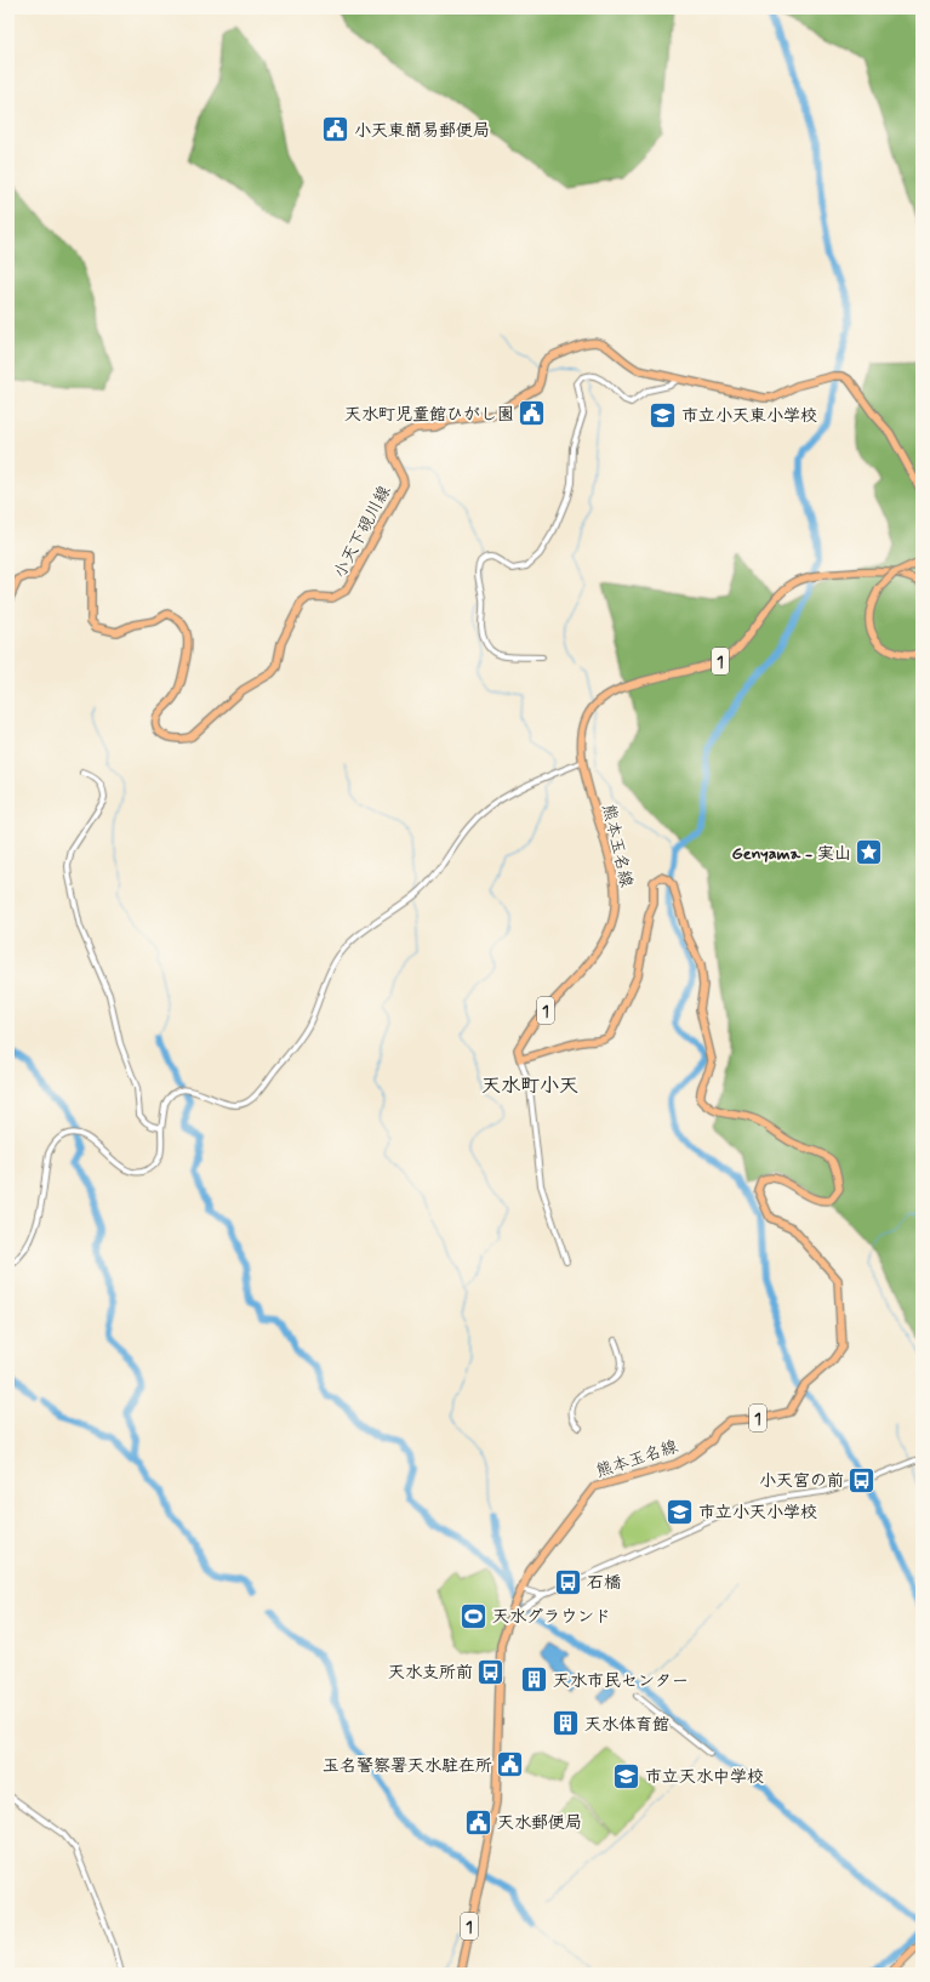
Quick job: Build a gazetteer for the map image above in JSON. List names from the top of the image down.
{
  "streets": {
    "main road": ["小天下硯川線", "1", "熊本玉名線"]
  },
  "districts": ["天水町小天"],
  "places": {
    "public building": [
      "小天東簡易郵便局",
      "天水町児童館ひがし園",
      "玉名警察署天水駐在所",
      "天水郵便局"
    ],
    "school or university": ["市立小天東小学校", "市立小天小学校", "市立天水中学校"],
    "place": ["Genyama - 実山"],
    "bus stop": ["小天宮の前", "石橋", "天水支所前"],
    "sports": ["天水グラウンド"],
    "building": ["天水市民センター", "天水体育館"]
  }
}
